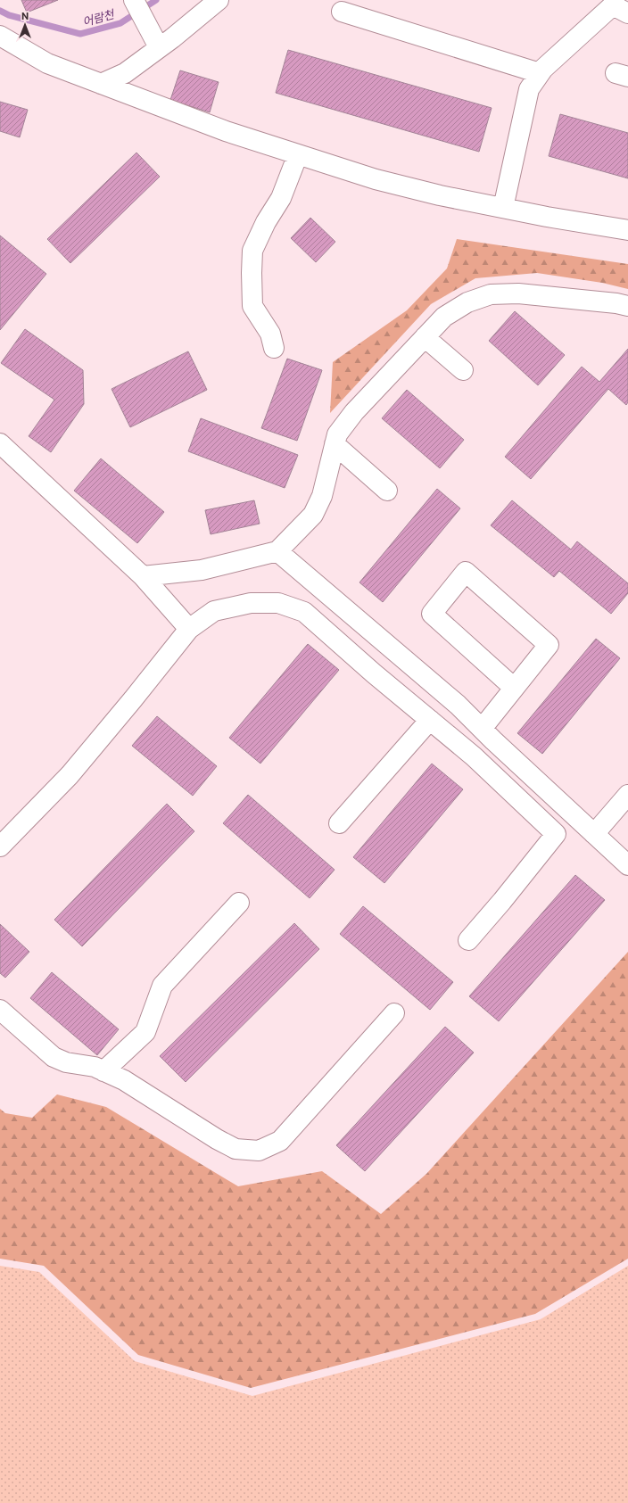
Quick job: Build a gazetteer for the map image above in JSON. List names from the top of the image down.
{
  "water": ["어람천"],
  "north": "top"
}
